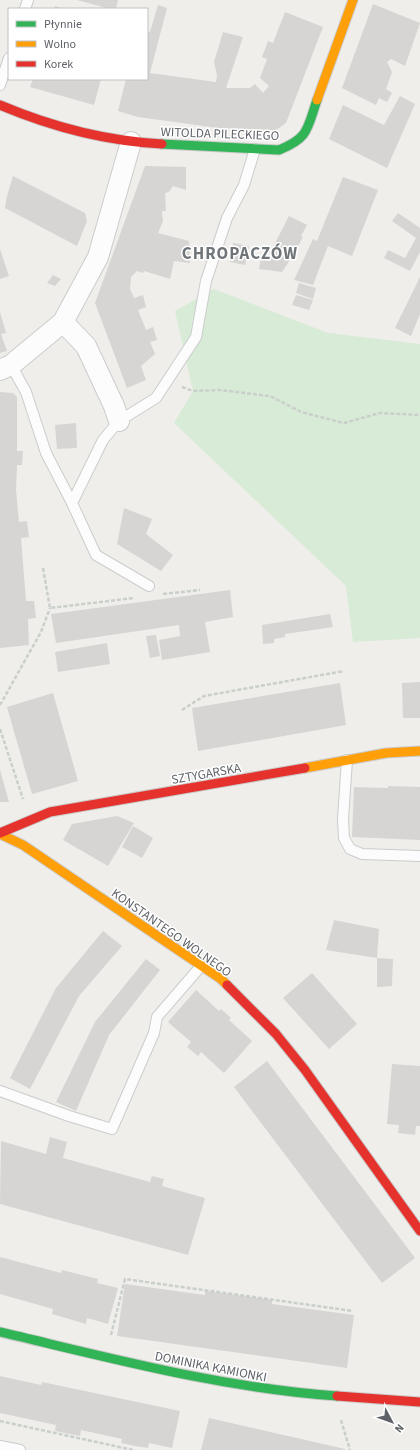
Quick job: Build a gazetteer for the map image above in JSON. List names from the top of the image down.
{
  "streets": {
    "street": [
      "WITOLDA PILECKIEGO",
      "SZTYGARSKA",
      "KONSTANTEGO WOLNEGO",
      "DOMINIKA KAMIONKI"
    ]
  },
  "crossings": [
    ["SZTYGARSKA", "KONSTANTEGO WOLNEGO"]
  ],
  "districts": ["CHROPACZÓW"],
  "legend": ["Płynnie", "Wolno", "Korek"],
  "north": "bottom right"
}
